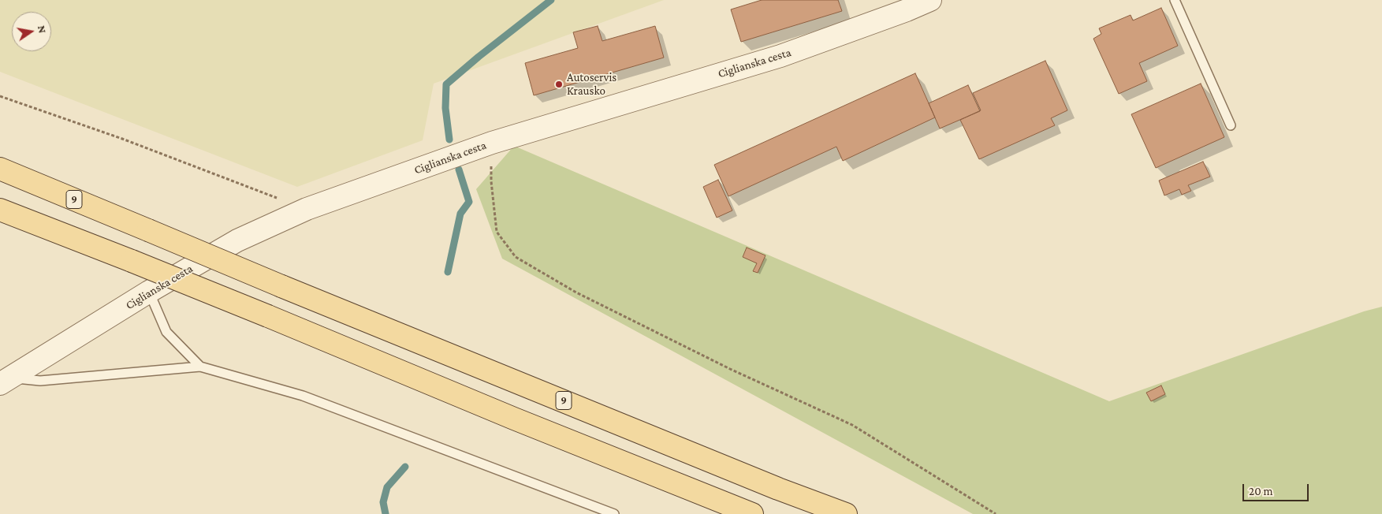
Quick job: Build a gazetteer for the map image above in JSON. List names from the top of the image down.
{
  "streets": {
    "main road": ["9"],
    "street": ["Ciglianska cesta"]
  },
  "places": ["Autoservis Krausko"],
  "scale_bar": "20 m",
  "north": "right"
}
